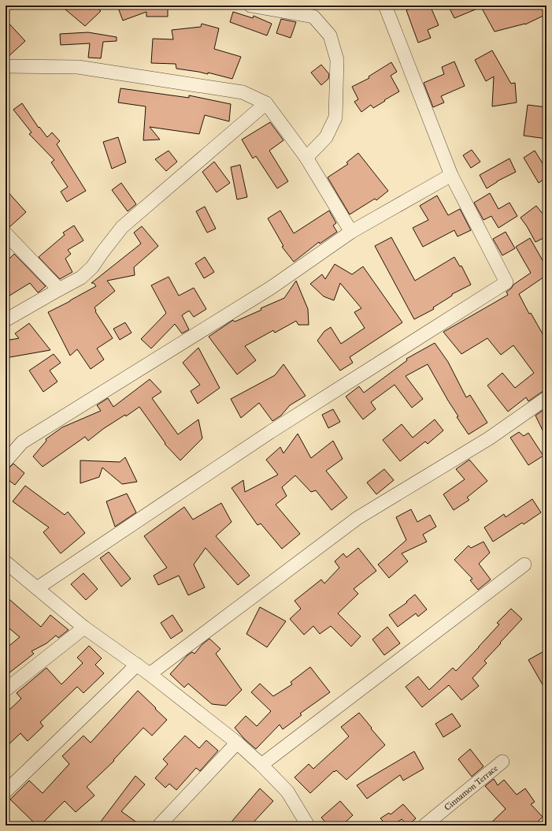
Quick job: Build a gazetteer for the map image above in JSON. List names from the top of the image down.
{
  "streets": {
    "street": ["Cinnamon Terrace"]
  }
}
